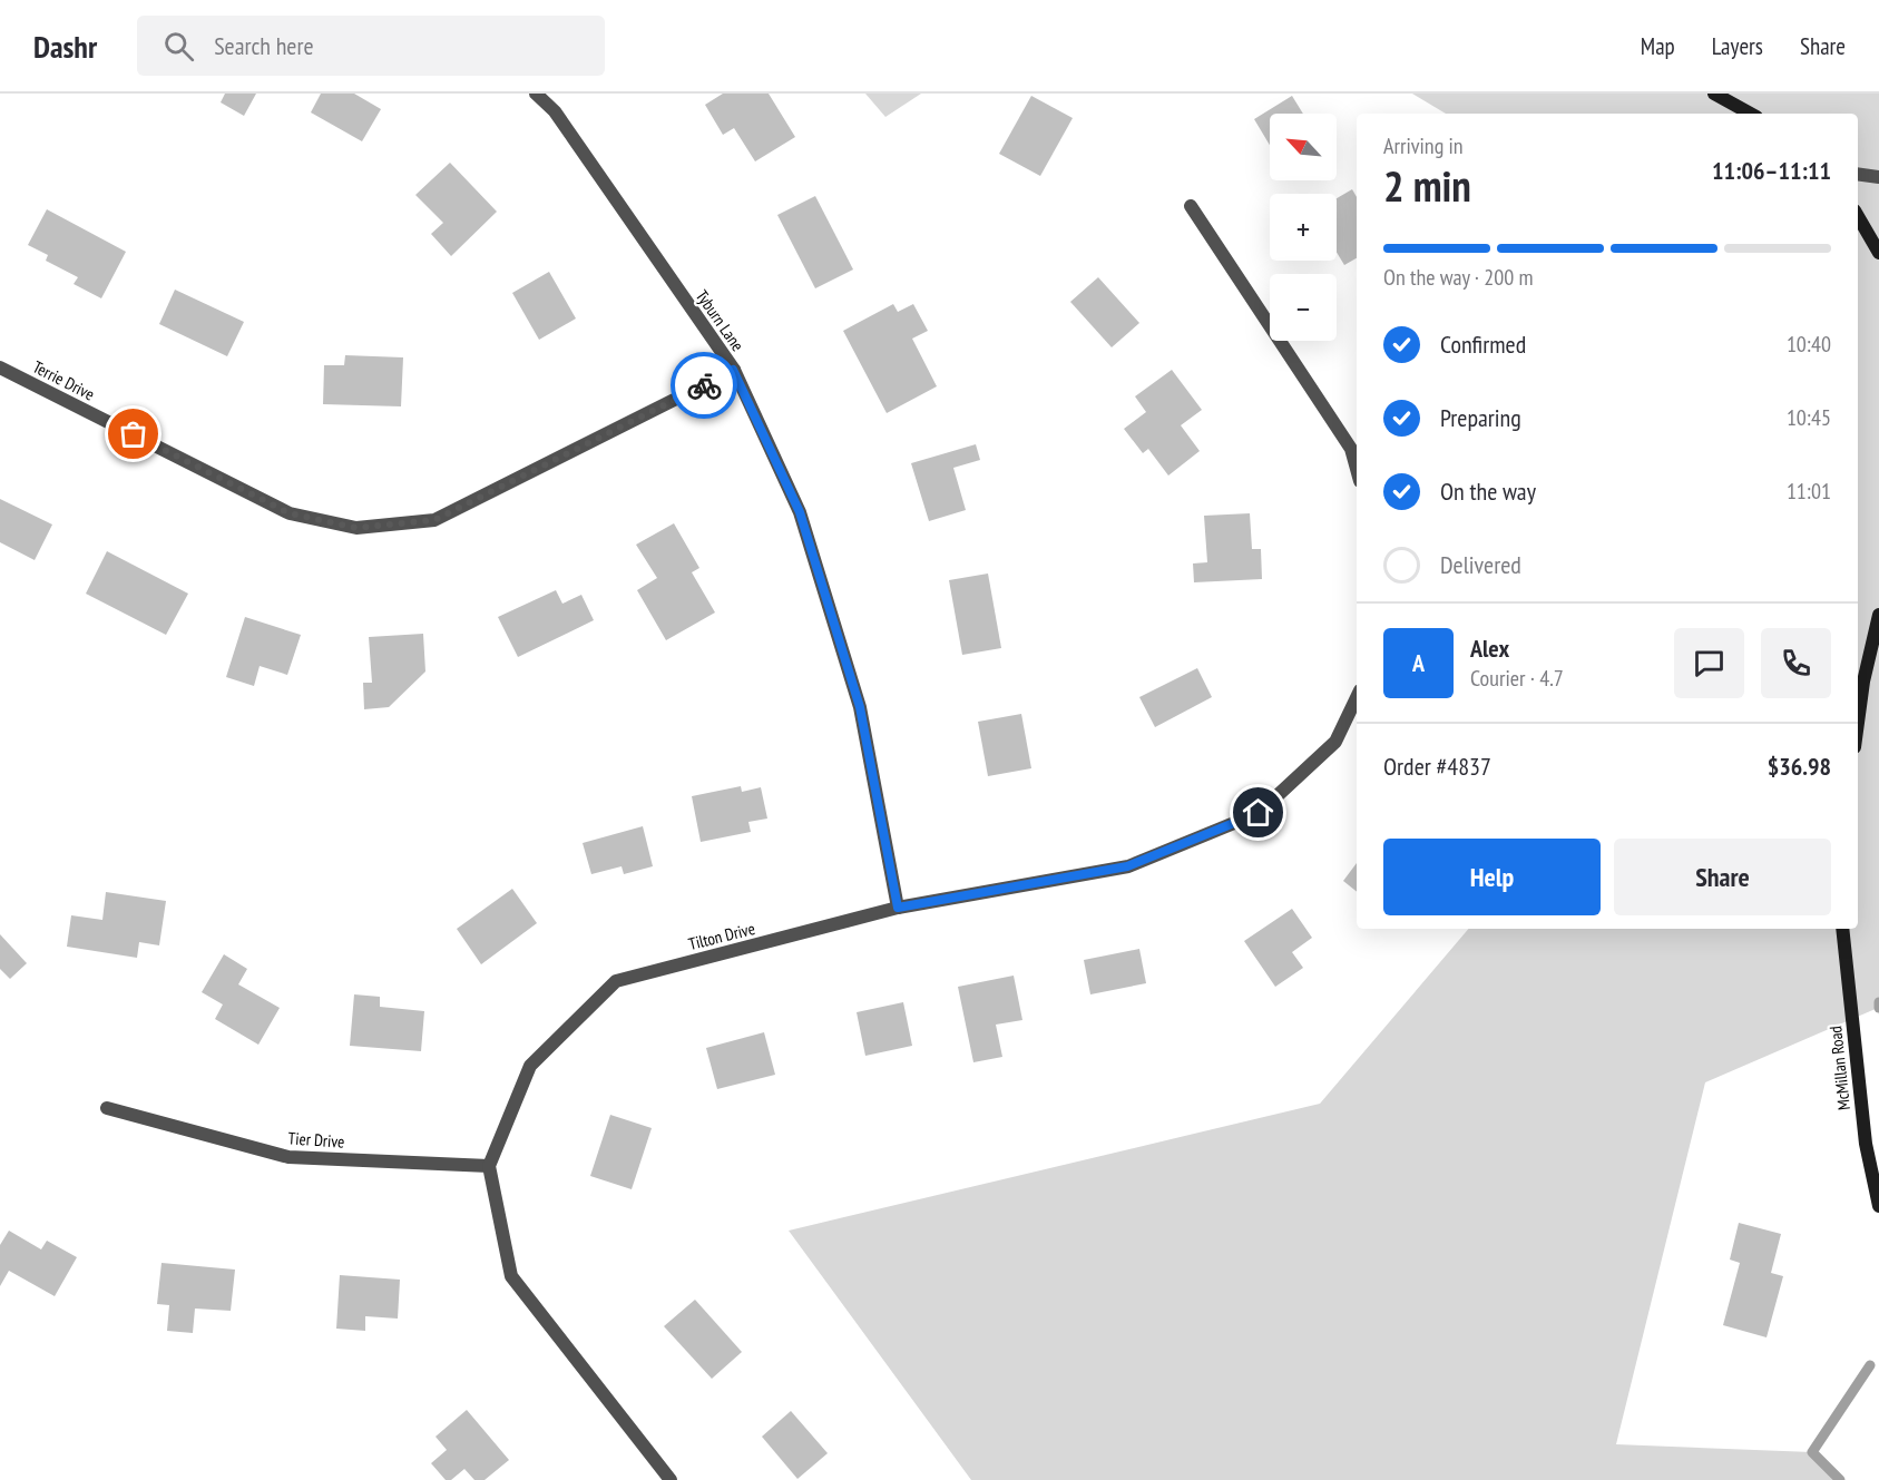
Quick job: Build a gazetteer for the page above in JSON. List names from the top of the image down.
{
  "streets": {
    "street": [
      "Tyburn Lane",
      "Terrie Drive",
      "Tilton Drive",
      "McMillan Road",
      "Tier Drive"
    ]
  },
  "crossings": [
    ["Tyburn Lane", "Terrie Drive"],
    ["Tyburn Lane", "Tilton Drive"],
    ["Tilton Drive", "Tier Drive"]
  ],
  "north": "top left",
  "page": {
    "header": "Dashr",
    "search": "Search here",
    "nav": ["Map", "Layers", "Share"],
    "map_buttons": ["+", "−"],
    "heading": ["2 min", "Arriving in", "11:06–11:11"],
    "panel": [
      "Alex",
      "Courier · 4.7",
      "Order #4837",
      "$36.98"
    ],
    "bar": "On the way · 200 m",
    "list": [
      ["Confirmed", "10:40"],
      ["Preparing", "10:45"],
      ["On the way", "11:01"],
      "Delivered"
    ],
    "round": "A",
    "buttons": ["Help", "Share"]
  }
}
